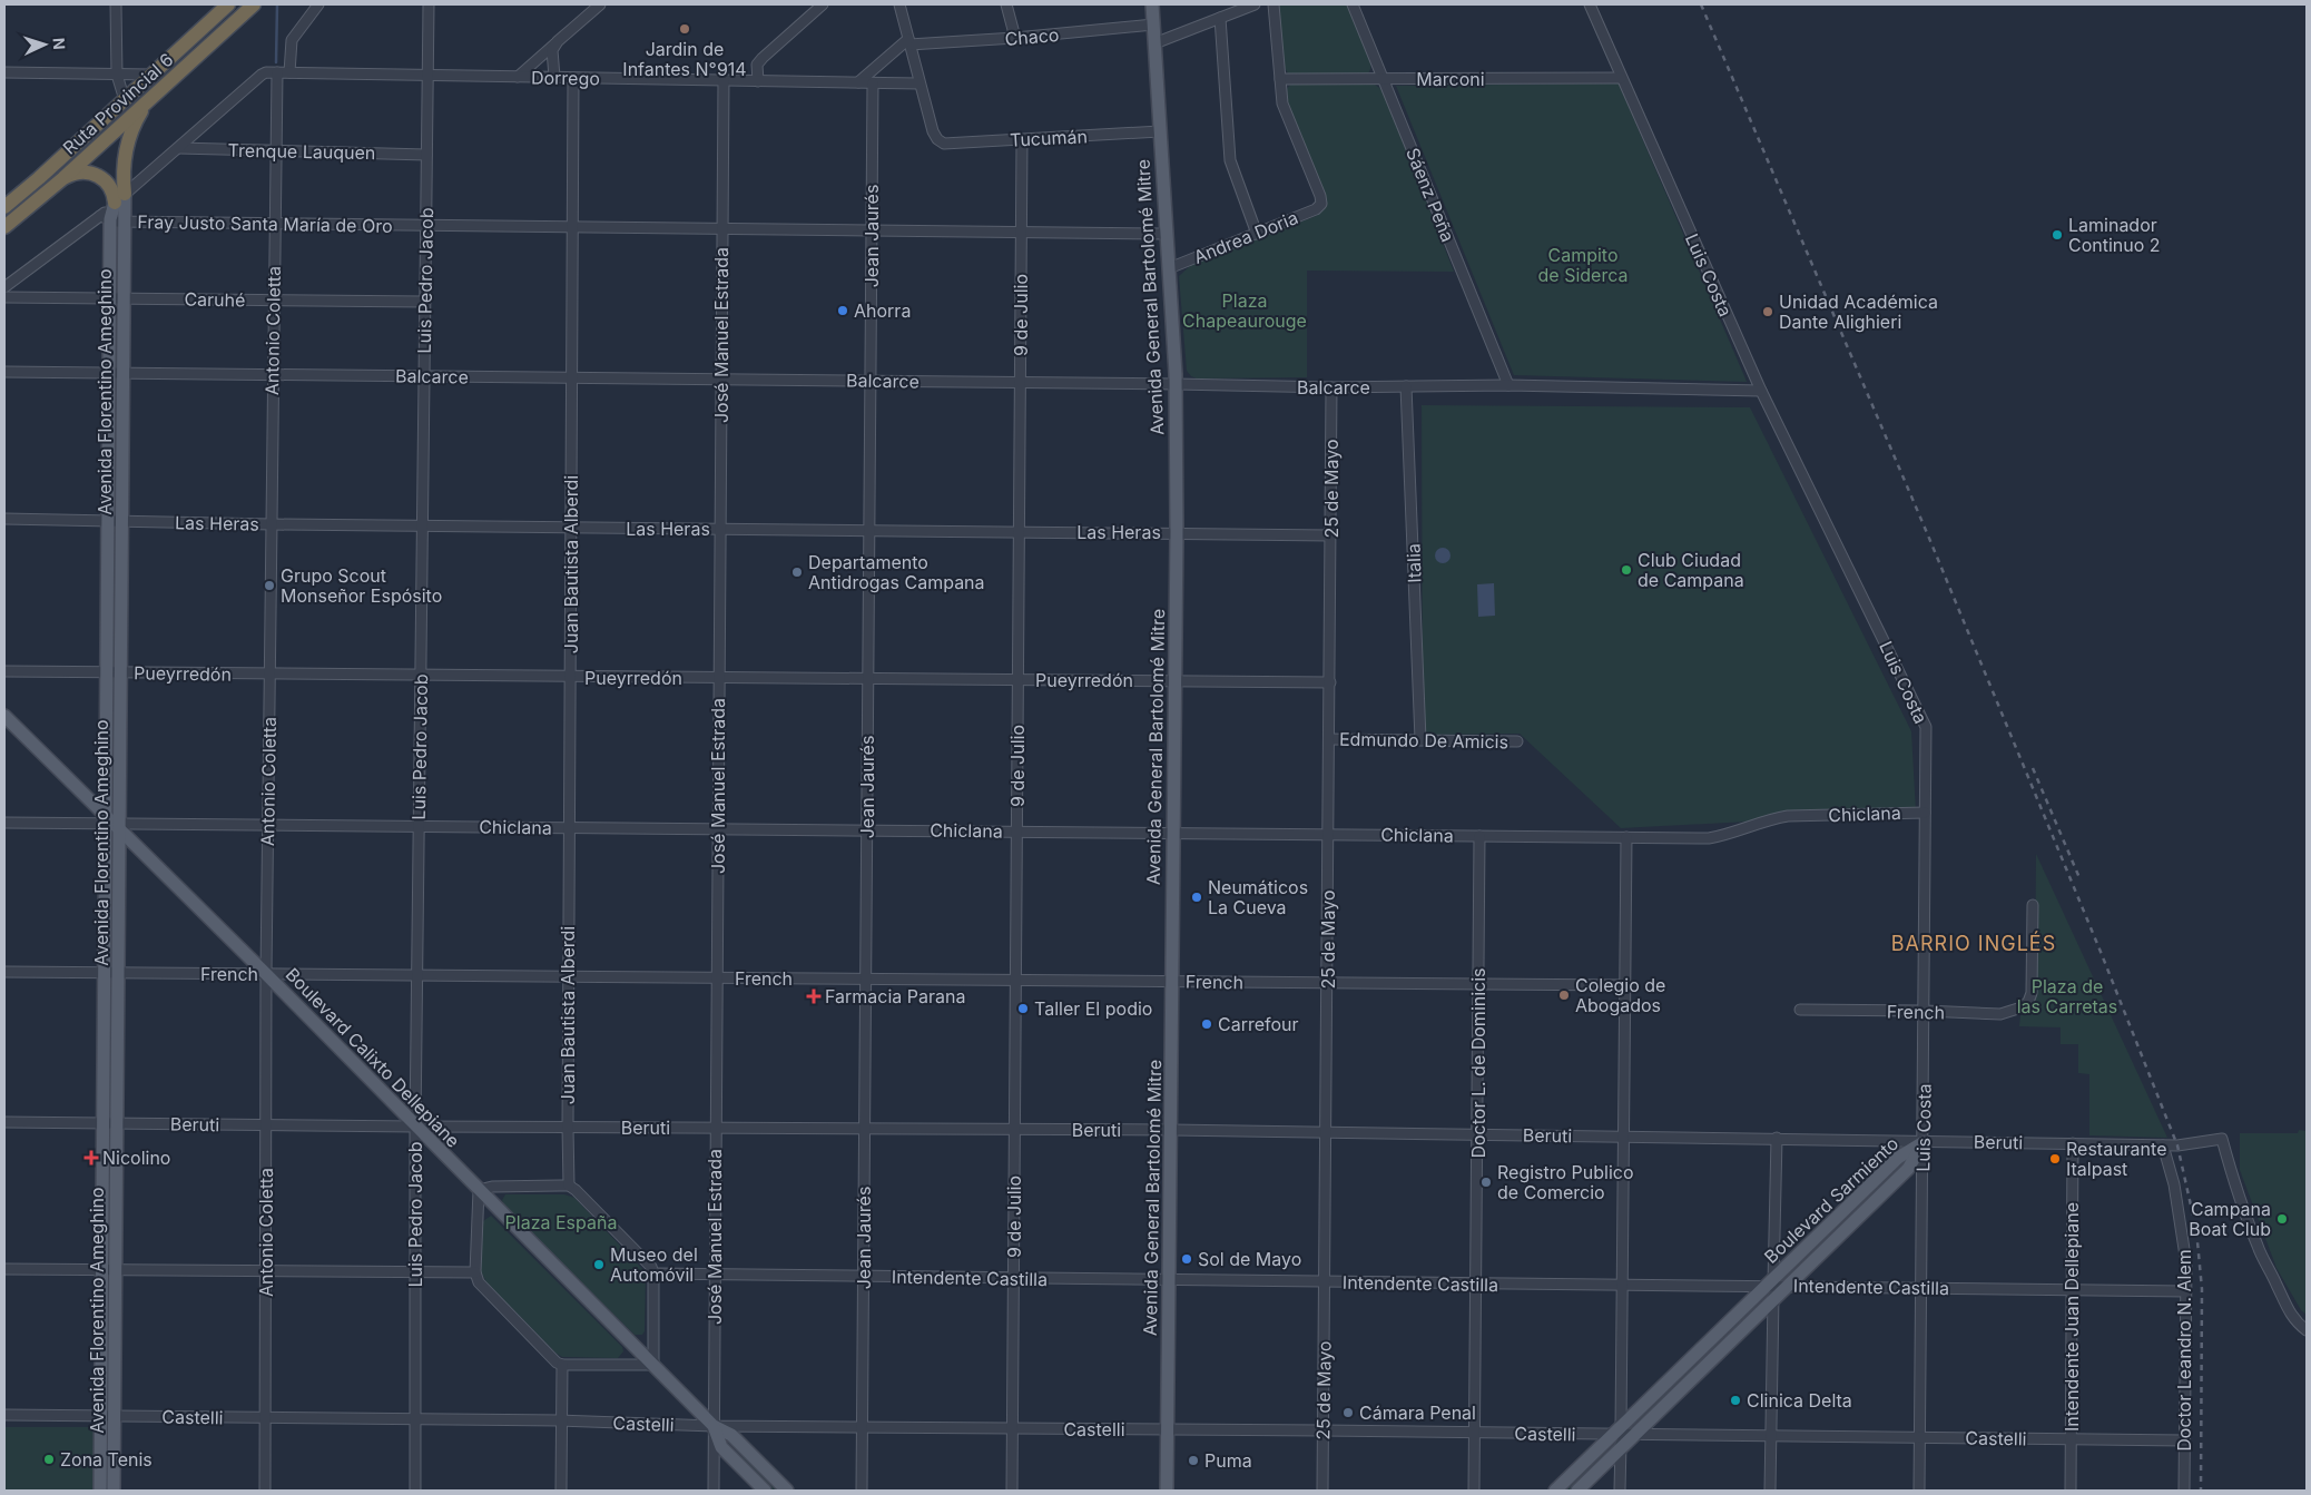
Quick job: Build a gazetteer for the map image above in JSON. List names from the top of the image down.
{
  "streets": {
    "highway": ["Ruta Provincial 6"],
    "main road": [
      "Avenida General Bartolomé Mitre",
      "Avenida Florentino Ameghino",
      "Boulevard Calixto Dellepiane",
      "Boulevard Sarmiento"
    ],
    "street": [
      "Chaco",
      "Dorrego",
      "Marconi",
      "Tucumán",
      "Trenque Lauquen",
      "Sáenz Peña",
      "Fray Justo Santa María de Oro",
      "Jean Jaurés",
      "Andrea Doria",
      "Luis Costa",
      "Luis Pedro Jacob",
      "Caruhé",
      "9 de Julio",
      "Antonio Coletta",
      "José Manuel Estrada",
      "Balcarce",
      "25 de Mayo",
      "Las Heras",
      "Italia",
      "Juan Bautista Alberdi",
      "Pueyrredón",
      "Edmundo De Amicis",
      "Chiclana",
      "French",
      "Doctor L. de Dominicis",
      "Beruti",
      "Intendente Castilla",
      "Intendente Juan Dellepiane",
      "Doctor Leandro N. Alem",
      "Castelli"
    ]
  },
  "crossings": [
    ["Chaco", "Avenida General Bartolomé Mitre"],
    ["Dorrego", "Tucumán"],
    ["Dorrego", "Trenque Lauquen"],
    ["Dorrego", "Jean Jaurés"],
    ["Dorrego", "Luis Pedro Jacob"],
    ["Dorrego", "Antonio Coletta"],
    ["Dorrego", "José Manuel Estrada"],
    ["Dorrego", "Juan Bautista Alberdi"],
    ["Marconi", "Sáenz Peña"],
    ["Marconi", "Andrea Doria"],
    ["Marconi", "Luis Costa"],
    ["Tucumán", "Avenida General Bartolomé Mitre"],
    ["Tucumán", "9 de Julio"],
    ["Trenque Lauquen", "Luis Pedro Jacob"],
    ["Trenque Lauquen", "Antonio Coletta"],
    ["Trenque Lauquen", "Avenida Florentino Ameghino"],
    ["Sáenz Peña", "Balcarce"],
    ["Fray Justo Santa María de Oro", "Jean Jaurés"],
    ["Fray Justo Santa María de Oro", "Luis Pedro Jacob"],
    ["Fray Justo Santa María de Oro", "Avenida General Bartolomé Mitre"],
    ["Fray Justo Santa María de Oro", "9 de Julio"],
    ["Fray Justo Santa María de Oro", "Antonio Coletta"],
    ["Fray Justo Santa María de Oro", "José Manuel Estrada"],
    ["Fray Justo Santa María de Oro", "Avenida Florentino Ameghino"],
    ["Fray Justo Santa María de Oro", "Juan Bautista Alberdi"],
    ["Jean Jaurés", "Balcarce"],
    ["Jean Jaurés", "Las Heras"],
    ["Jean Jaurés", "Pueyrredón"],
    ["Jean Jaurés", "Chiclana"],
    ["Jean Jaurés", "French"],
    ["Jean Jaurés", "Beruti"],
    ["Jean Jaurés", "Intendente Castilla"],
    ["Jean Jaurés", "Castelli"],
    ["Andrea Doria", "Avenida General Bartolomé Mitre"],
    ["Luis Costa", "Balcarce"],
    ["Luis Costa", "Chiclana"],
    ["Luis Costa", "French"],
    ["Luis Costa", "Beruti"],
    ["Luis Costa", "Boulevard Sarmiento"],
    ["Luis Costa", "Intendente Castilla"],
    ["Luis Costa", "Castelli"],
    ["Luis Pedro Jacob", "Caruhé"],
    ["Luis Pedro Jacob", "Balcarce"],
    ["Luis Pedro Jacob", "Las Heras"],
    ["Luis Pedro Jacob", "Pueyrredón"],
    ["Luis Pedro Jacob", "Chiclana"],
    ["Luis Pedro Jacob", "French"],
    ["Luis Pedro Jacob", "Boulevard Calixto Dellepiane"],
    ["Luis Pedro Jacob", "Beruti"],
    ["Luis Pedro Jacob", "Castelli"],
    ["Avenida General Bartolomé Mitre", "Balcarce"],
    ["Avenida General Bartolomé Mitre", "Las Heras"],
    ["Avenida General Bartolomé Mitre", "Pueyrredón"],
    ["Avenida General Bartolomé Mitre", "Chiclana"],
    ["Avenida General Bartolomé Mitre", "French"],
    ["Avenida General Bartolomé Mitre", "Beruti"],
    ["Avenida General Bartolomé Mitre", "Intendente Castilla"],
    ["Avenida General Bartolomé Mitre", "Castelli"],
    ["Caruhé", "Antonio Coletta"],
    ["Caruhé", "Avenida Florentino Ameghino"],
    ["9 de Julio", "Balcarce"],
    ["9 de Julio", "Las Heras"],
    ["9 de Julio", "Pueyrredón"],
    ["9 de Julio", "Chiclana"],
    ["9 de Julio", "French"],
    ["9 de Julio", "Beruti"],
    ["9 de Julio", "Intendente Castilla"],
    ["9 de Julio", "Castelli"],
    ["Antonio Coletta", "Balcarce"],
    ["Antonio Coletta", "Las Heras"],
    ["Antonio Coletta", "Pueyrredón"],
    ["Antonio Coletta", "Chiclana"],
    ["Antonio Coletta", "French"],
    ["Antonio Coletta", "Boulevard Calixto Dellepiane"],
    ["Antonio Coletta", "Beruti"],
    ["Antonio Coletta", "Castelli"],
    ["José Manuel Estrada", "Balcarce"],
    ["José Manuel Estrada", "Las Heras"],
    ["José Manuel Estrada", "Pueyrredón"],
    ["José Manuel Estrada", "Chiclana"],
    ["José Manuel Estrada", "French"],
    ["José Manuel Estrada", "Boulevard Calixto Dellepiane"],
    ["José Manuel Estrada", "Beruti"],
    ["José Manuel Estrada", "Intendente Castilla"],
    ["José Manuel Estrada", "Castelli"],
    ["Balcarce", "Avenida Florentino Ameghino"],
    ["Balcarce", "25 de Mayo"],
    ["Balcarce", "Italia"],
    ["Balcarce", "Juan Bautista Alberdi"],
    ["Avenida Florentino Ameghino", "Las Heras"],
    ["Avenida Florentino Ameghino", "Pueyrredón"],
    ["Avenida Florentino Ameghino", "Chiclana"],
    ["Avenida Florentino Ameghino", "French"],
    ["Avenida Florentino Ameghino", "Boulevard Calixto Dellepiane"],
    ["Avenida Florentino Ameghino", "Beruti"],
    ["Avenida Florentino Ameghino", "Castelli"],
    ["25 de Mayo", "Las Heras"],
    ["25 de Mayo", "Pueyrredón"],
    ["25 de Mayo", "Edmundo De Amicis"],
    ["25 de Mayo", "Chiclana"],
    ["25 de Mayo", "French"],
    ["25 de Mayo", "Beruti"],
    ["25 de Mayo", "Intendente Castilla"],
    ["25 de Mayo", "Castelli"],
    ["Las Heras", "Juan Bautista Alberdi"],
    ["Italia", "Edmundo De Amicis"],
    ["Juan Bautista Alberdi", "Pueyrredón"],
    ["Juan Bautista Alberdi", "Chiclana"],
    ["Juan Bautista Alberdi", "French"],
    ["Juan Bautista Alberdi", "Beruti"],
    ["Chiclana", "Boulevard Calixto Dellepiane"],
    ["Chiclana", "Doctor L. de Dominicis"],
    ["French", "Boulevard Calixto Dellepiane"],
    ["French", "Doctor L. de Dominicis"],
    ["Boulevard Calixto Dellepiane", "Beruti"],
    ["Boulevard Calixto Dellepiane", "Castelli"],
    ["Doctor L. de Dominicis", "Beruti"],
    ["Doctor L. de Dominicis", "Intendente Castilla"],
    ["Doctor L. de Dominicis", "Castelli"],
    ["Beruti", "Boulevard Sarmiento"],
    ["Beruti", "Intendente Juan Dellepiane"],
    ["Beruti", "Doctor Leandro N. Alem"],
    ["Boulevard Sarmiento", "Intendente Castilla"],
    ["Boulevard Sarmiento", "Castelli"],
    ["Intendente Castilla", "Intendente Juan Dellepiane"],
    ["Intendente Castilla", "Doctor Leandro N. Alem"],
    ["Intendente Juan Dellepiane", "Castelli"],
    ["Doctor Leandro N. Alem", "Castelli"]
  ],
  "districts": ["BARRIO INGLÉS"],
  "parks": [
    "Campito de Siderca",
    "Plaza Chapeaurouge",
    "Plaza de las Carretas",
    "Plaza España"
  ],
  "places": {
    "other": [
      "Jardin de Infantes N°914",
      "Laminador Continuo 2",
      "Ahorra",
      "Unidad Académica Dante Alighieri",
      "Club Ciudad de Campana",
      "Departamento Antidrogas Campana",
      "Grupo Scout Monseñor Espósito",
      "Neumáticos La Cueva",
      "Colegio de Abogados",
      "Taller El podio",
      "Carrefour",
      "Restaurante Italpast",
      "Registro Publico de Comercio",
      "Campana Boat Club",
      "Sol de Mayo",
      "Museo del Automóvil",
      "Clinica Delta",
      "Cámara Penal",
      "Zona Tenis",
      "Puma"
    ],
    "health": ["Farmacia Parana", "Nicolino"]
  },
  "north": "right"
}
